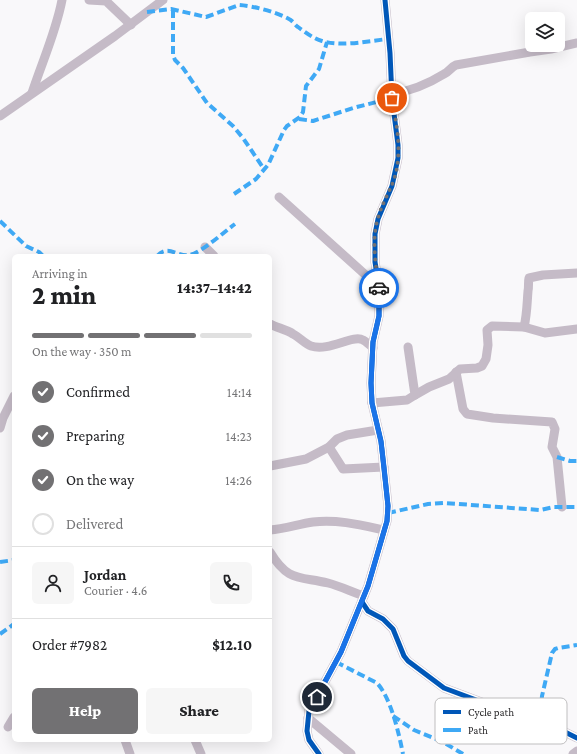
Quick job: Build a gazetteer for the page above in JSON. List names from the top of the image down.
{
  "legend": ["Cycle path", "Path"],
  "page": {
    "heading": ["2 min", "Arriving in", "14:37–14:42"],
    "panel": [
      "Jordan",
      "Courier · 4.6",
      "Order #7982",
      "$12.10"
    ],
    "bar": "On the way · 350 m",
    "list": [
      ["Confirmed", "14:14"],
      ["Preparing", "14:23"],
      ["On the way", "14:26"],
      "Delivered"
    ],
    "buttons": ["Help", "Share"]
  }
}
